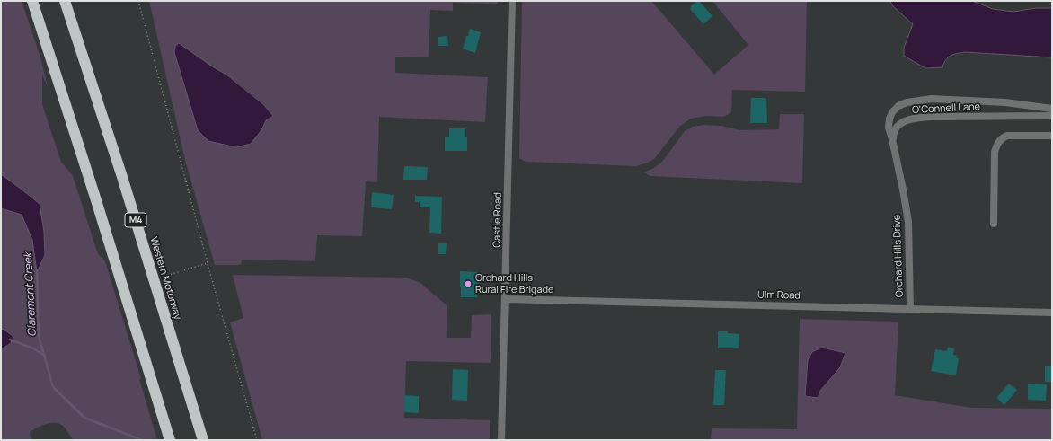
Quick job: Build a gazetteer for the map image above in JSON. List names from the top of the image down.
{
  "streets": {
    "highway": ["M4", "Western Motorway"],
    "street": [
      "O'Connell Lane",
      "Castle Road",
      "Orchard Hills Drive",
      "Ulm Road"
    ]
  },
  "crossings": [
    ["O'Connell Lane", "Orchard Hills Drive"],
    ["Castle Road", "Ulm Road"],
    ["Orchard Hills Drive", "Ulm Road"]
  ],
  "water": ["Claremont Creek"],
  "places": ["Orchard Hills Rural Fire Brigade"]
}
